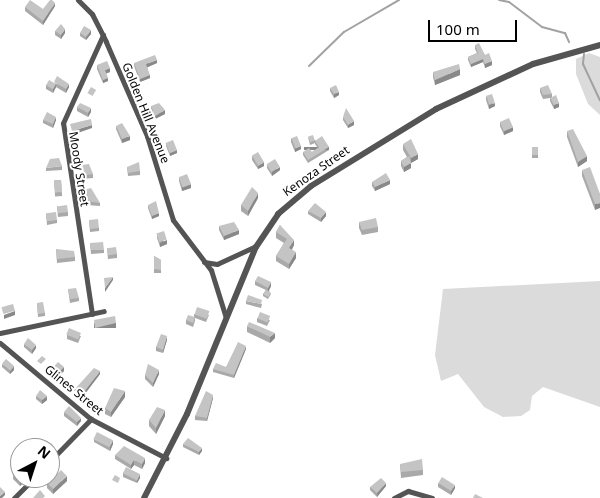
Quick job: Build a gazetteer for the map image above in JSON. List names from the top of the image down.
{
  "streets": {
    "street": [
      "Golden Hill Avenue",
      "Moody Street",
      "Kenoza Street",
      "Glines Street"
    ]
  },
  "crossings": [
    ["Golden Hill Avenue", "Moody Street"],
    ["Golden Hill Avenue", "Kenoza Street"],
    ["Kenoza Street", "Glines Street"]
  ],
  "scale_bar": "100 m",
  "north": "top right"
}
